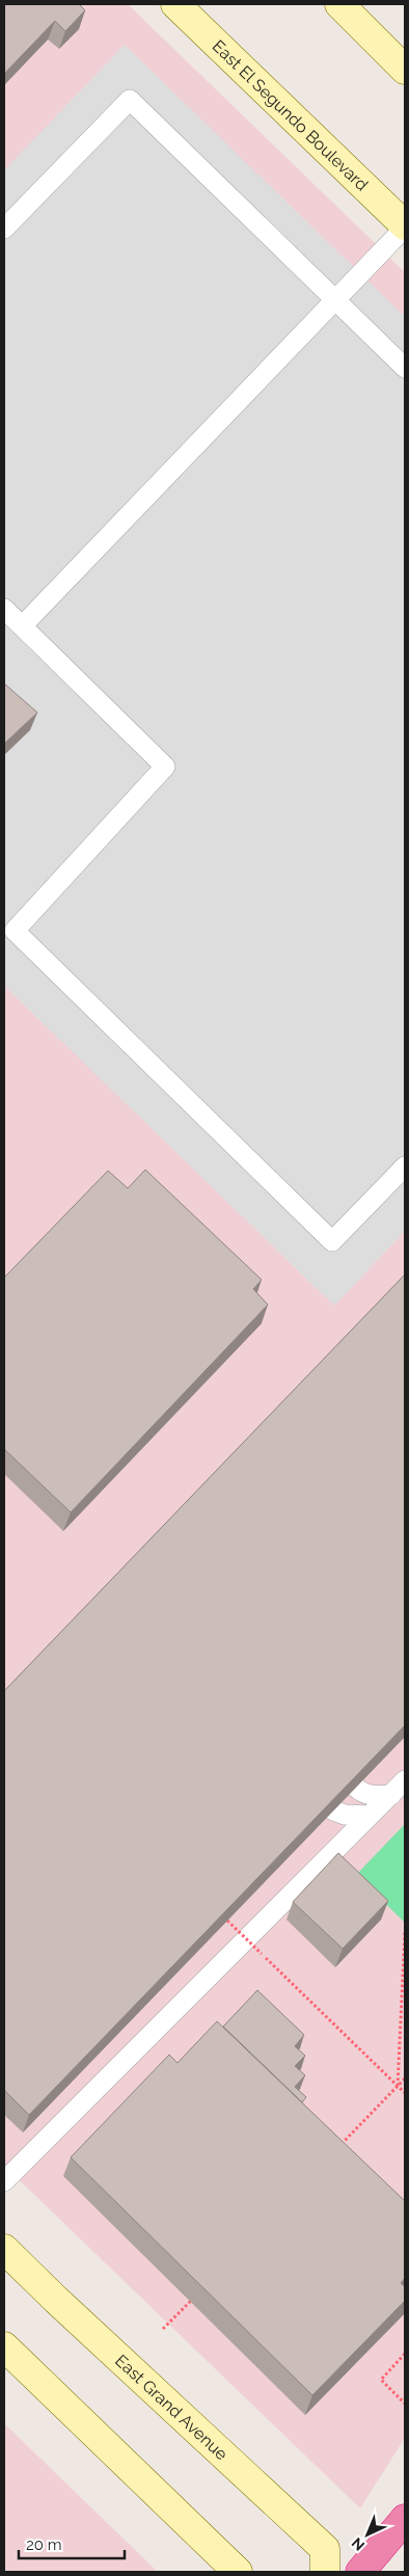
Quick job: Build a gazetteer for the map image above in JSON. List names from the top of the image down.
{
  "streets": {
    "street": ["East El Segundo Boulevard", "East Grand Avenue"]
  },
  "scale_bar": "20 m",
  "north": "bottom left"
}
